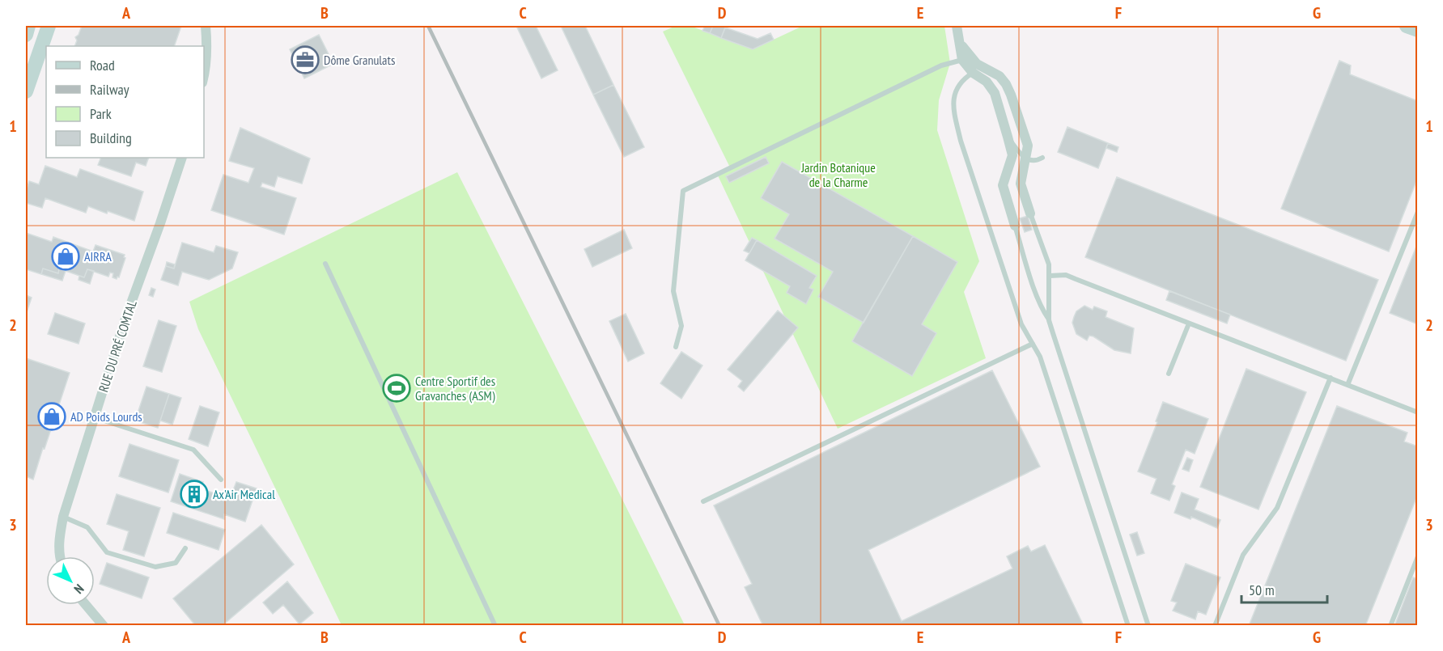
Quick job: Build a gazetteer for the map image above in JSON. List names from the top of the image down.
{
  "streets": {
    "street": ["RUE DU PRÉ COMTAL"]
  },
  "parks": ["Jardin Botanique de la Charme"],
  "places": {
    "office": ["Dôme Granulats"],
    "shop": ["AIRRA", "AD Poids Lourds"],
    "sports": ["Centre Sportif des Gravanches (ASM)"],
    "building": ["Ax'Air Medical"]
  },
  "legend": [
    "Road",
    "Railway",
    "Park",
    "Building"
  ],
  "scale_bar": "50 m",
  "north": "bottom right",
  "grid": {
    "columns": [
      "A",
      "B",
      "C",
      "D",
      "E",
      "F",
      "G"
    ],
    "rows": ["1", "2", "3"]
  }
}
